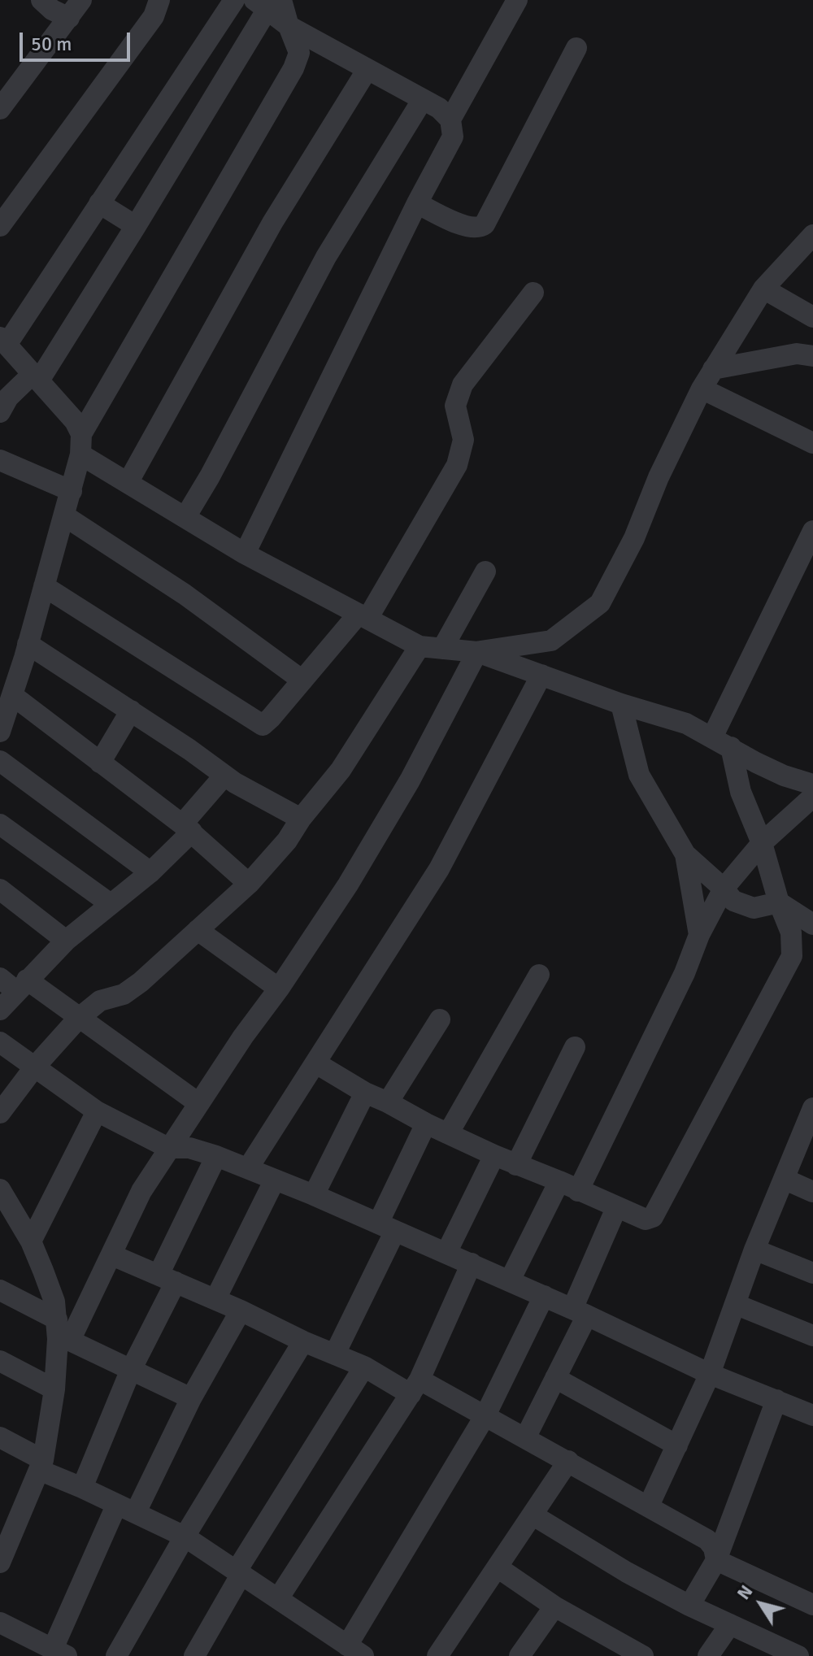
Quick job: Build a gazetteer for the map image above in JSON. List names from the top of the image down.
{
  "scale_bar": "50 m",
  "north": "top left"
}
